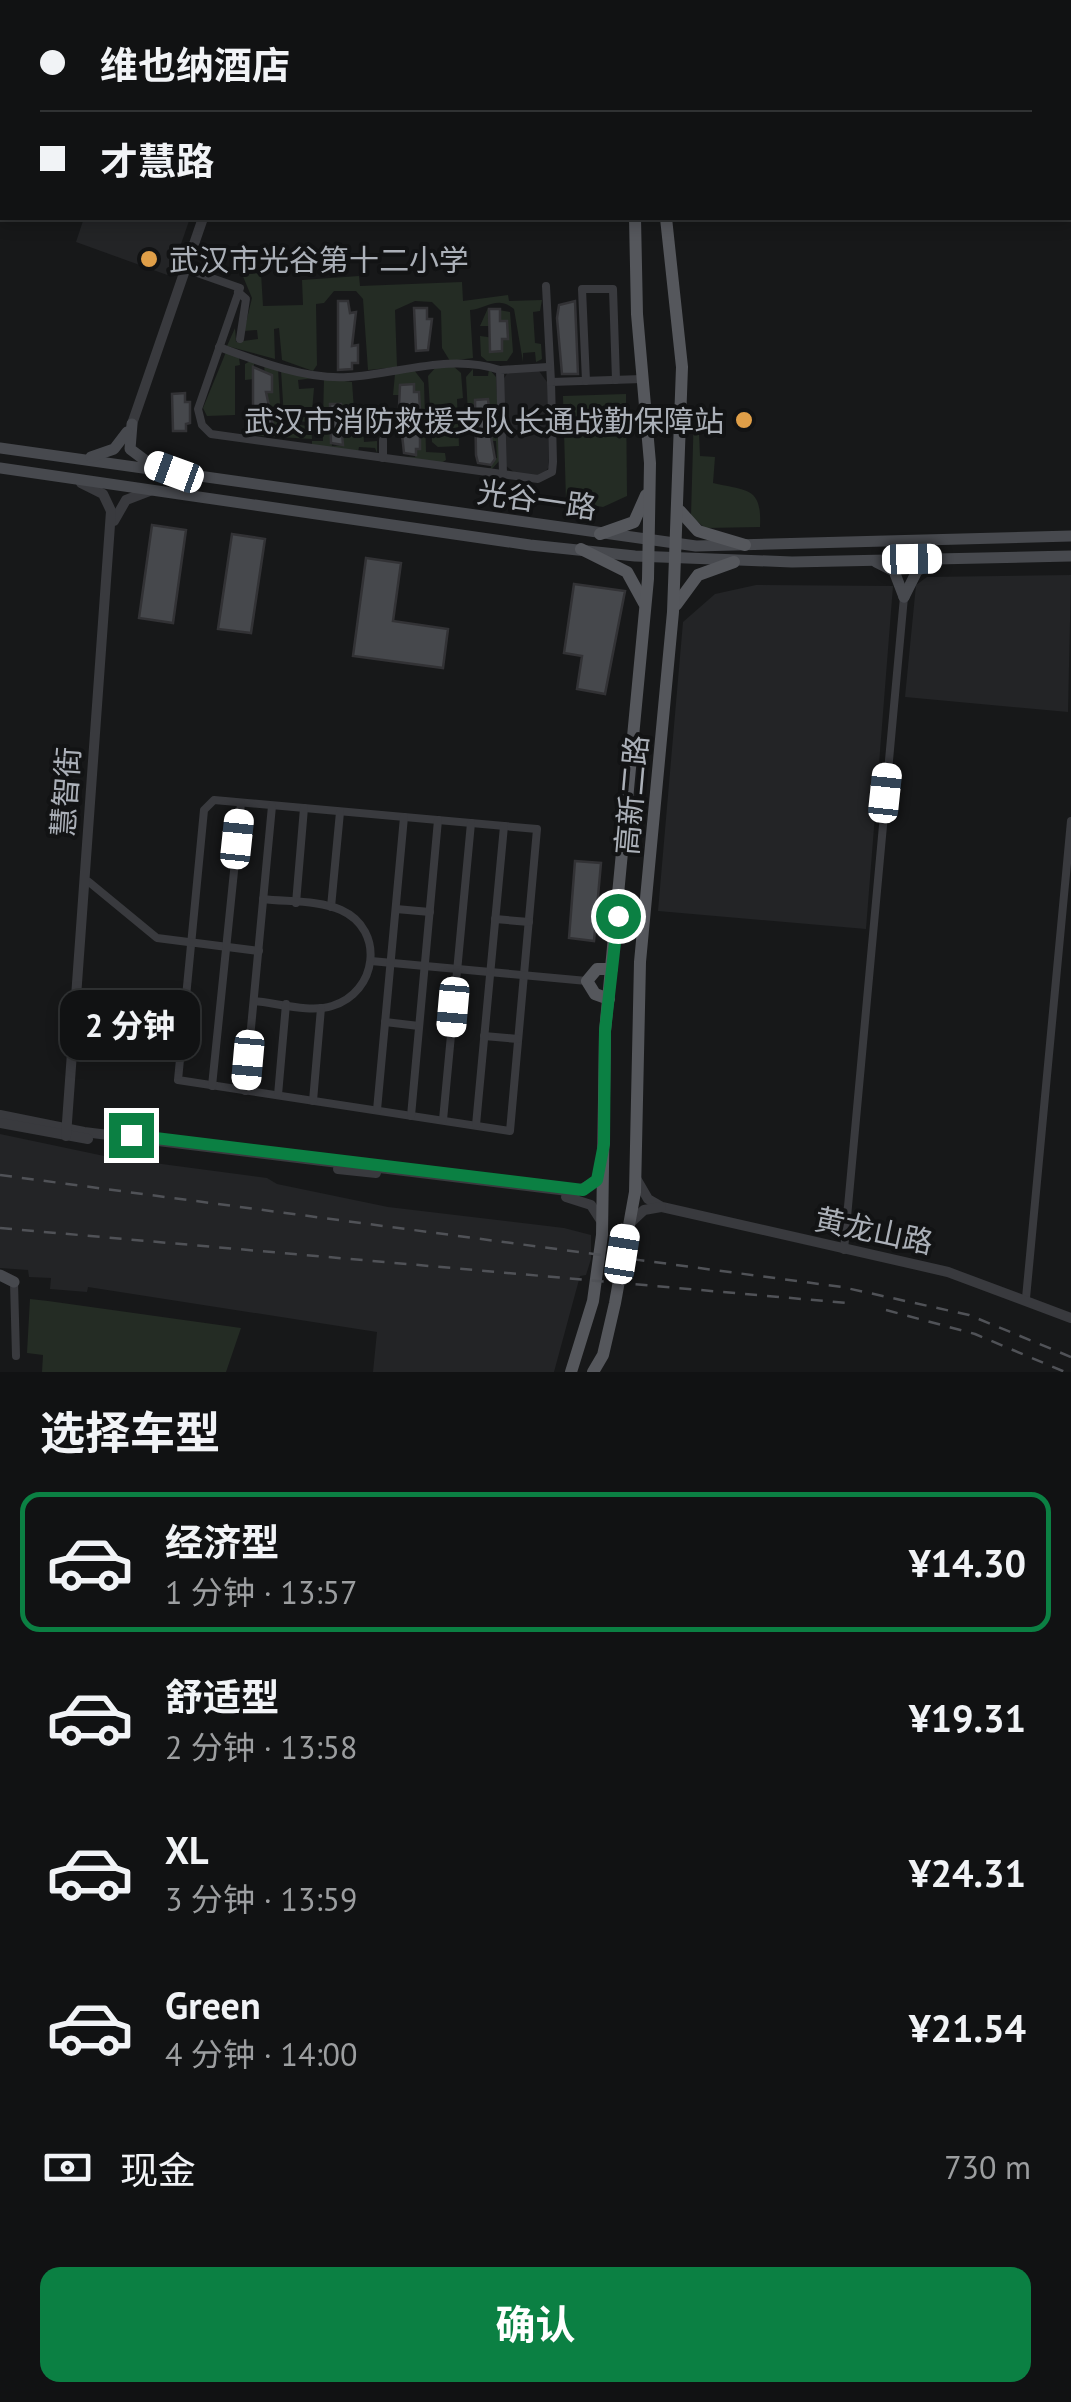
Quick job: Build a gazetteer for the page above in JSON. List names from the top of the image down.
{
  "streets": {
    "main road": ["光谷一路", "高新二路"],
    "street": ["慧智街", "黄龙山路"]
  },
  "crossings": [
    ["光谷一路", "慧智街"],
    ["光谷一路", "高新二路"]
  ],
  "places": ["武汉市光谷第十二小学", "武汉市消防救援支队长通战勤保障站"],
  "page": {
    "banner": ["维也纳酒店", "才慧路"],
    "bubble": "2 分钟",
    "heading": "选择车型",
    "list": [
      {
        "name": "经济型",
        "note": "1 分钟 · 13:57",
        "value": "¥14.30"
      },
      {
        "name": "舒适型",
        "note": "2 分钟 · 13:58",
        "value": "¥19.31"
      },
      {
        "name": "XL",
        "note": "3 分钟 · 13:59",
        "value": "¥24.31"
      },
      {
        "name": "Green",
        "note": "4 分钟 · 14:00",
        "value": "¥21.54"
      }
    ],
    "pay": ["现金", "730 m"],
    "buttons": "确认"
  }
}
